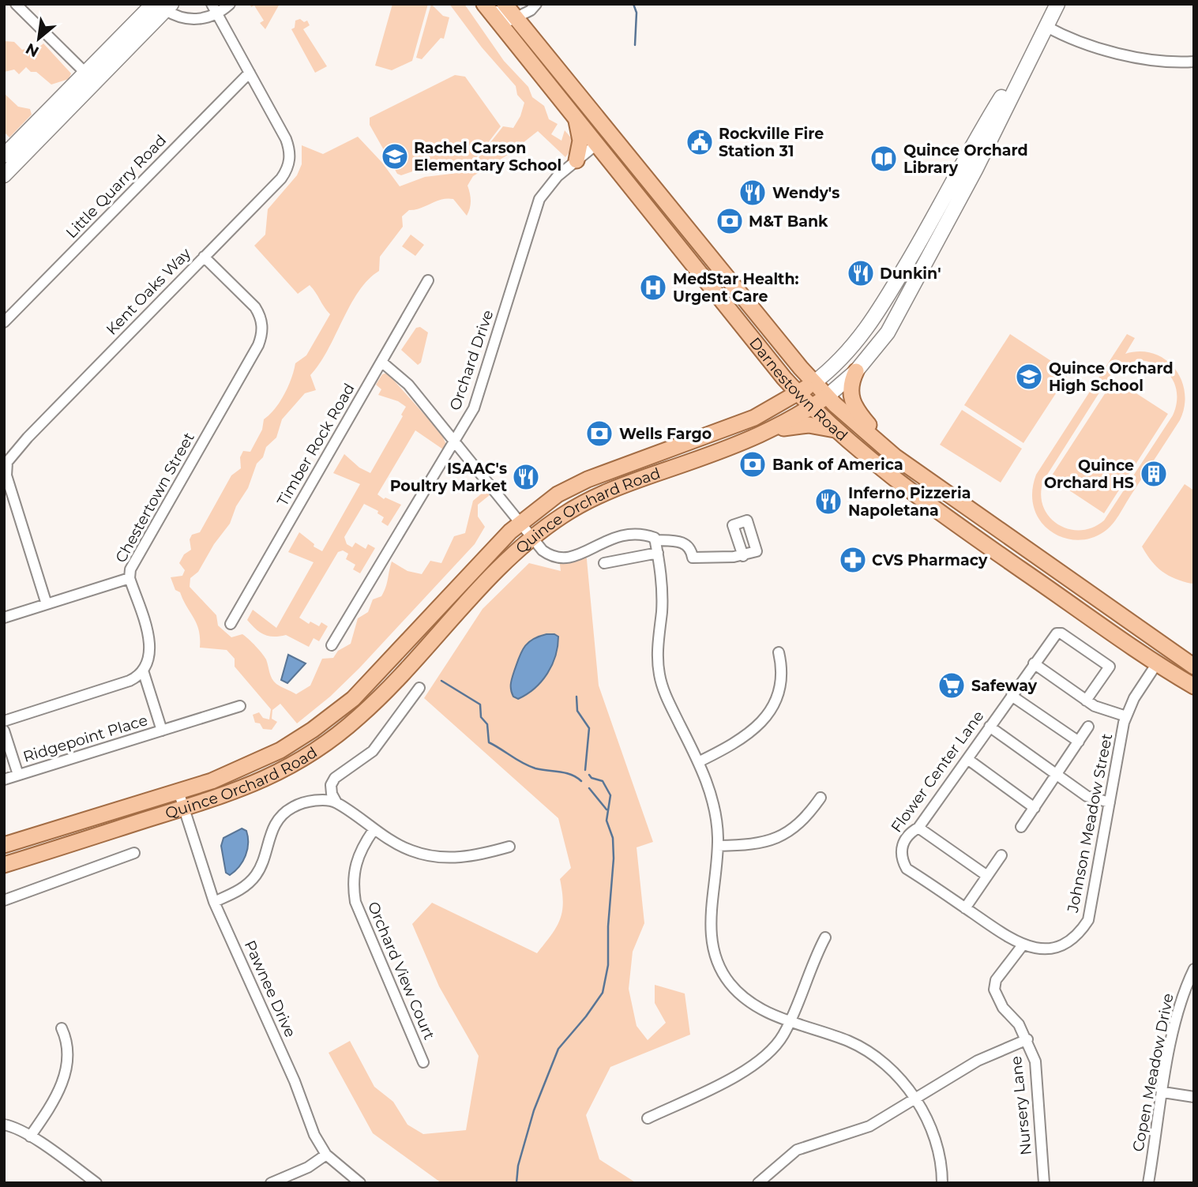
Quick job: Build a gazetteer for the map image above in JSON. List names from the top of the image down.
{
  "streets": {
    "main road": ["Darnestown Road", "Quince Orchard Road"],
    "street": [
      "Little Quarry Road",
      "Kent Oaks Way",
      "Orchard Drive",
      "Timber Rock Road",
      "Chestertown Street",
      "Ridgepoint Place",
      "Flower Center Lane",
      "Johnson Meadow Street",
      "Orchard View Court",
      "Pawnee Drive",
      "Copen Meadow Drive",
      "Nursery Lane"
    ]
  },
  "crossings": [
    ["Little Quarry Road", "Kent Oaks Way"],
    ["Kent Oaks Way", "Chestertown Street"],
    ["Orchard Drive", "Darnestown Road"],
    ["Darnestown Road", "Quince Orchard Road"],
    ["Darnestown Road", "Johnson Meadow Street"],
    ["Chestertown Street", "Ridgepoint Place"],
    ["Quince Orchard Road", "Pawnee Drive"],
    ["Flower Center Lane", "Johnson Meadow Street"],
    ["Flower Center Lane", "Nursery Lane"],
    ["Johnson Meadow Street", "Nursery Lane"]
  ],
  "places": {
    "public building": ["Rockville Fire Station 31"],
    "school or university": ["Rachel Carson Elementary School", "Quince Orchard High School"],
    "library": ["Quince Orchard Library"],
    "restaurant": [
      "Wendy's",
      "Dunkin'",
      "ISAAC's Poultry Market",
      "Inferno Pizzeria Napoletana"
    ],
    "bank": ["M&T Bank", "Wells Fargo", "Bank of America"],
    "hospital": ["MedStar Health: Urgent Care"],
    "building": ["Quince Orchard HS"],
    "pharmacy": ["CVS Pharmacy"],
    "supermarket": ["Safeway"]
  },
  "north": "bottom left"
}
